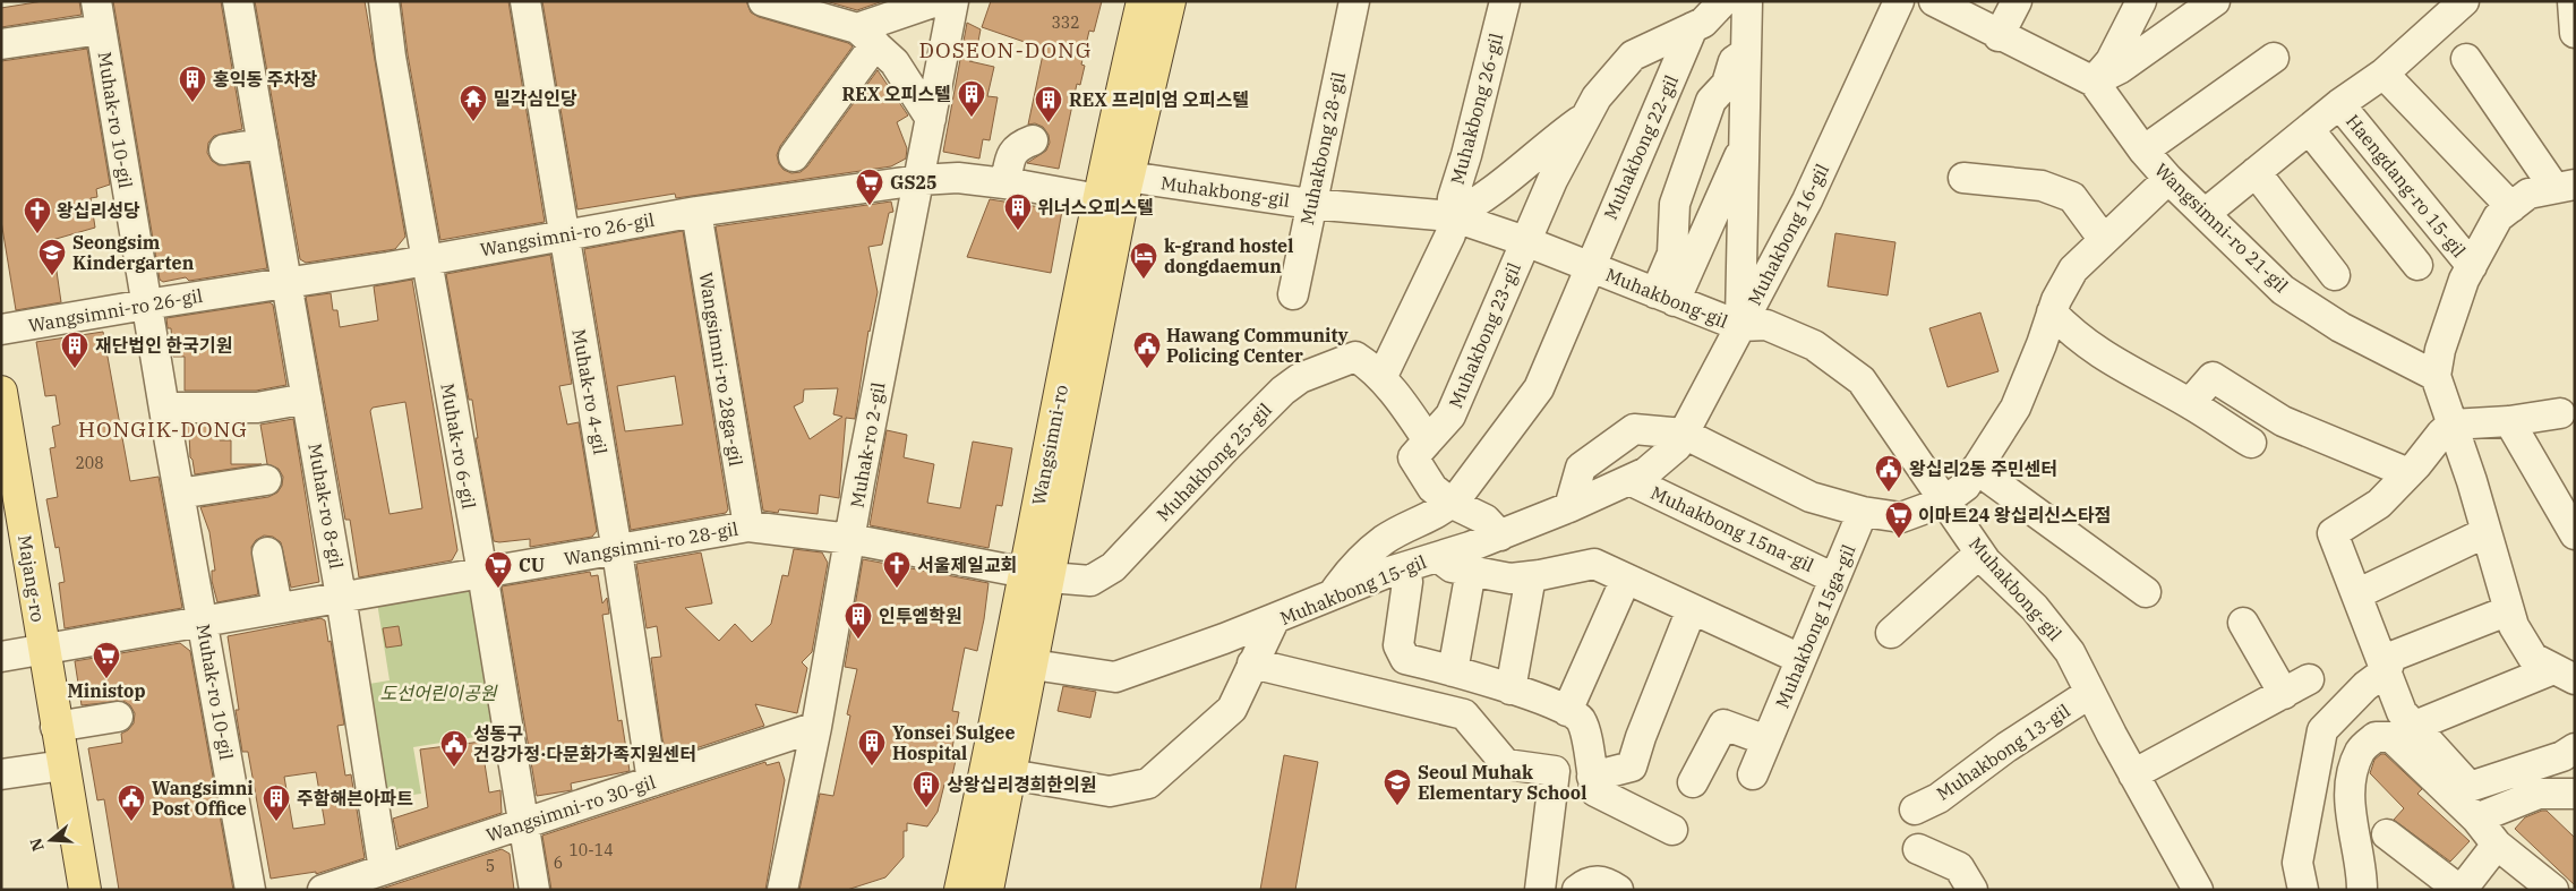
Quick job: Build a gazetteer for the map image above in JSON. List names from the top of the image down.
{
  "streets": {
    "main road": ["Wangsimni-ro", "Majang-ro"],
    "street": [
      "Muhakbong 26-gil",
      "Muhak-ro 10-gil",
      "Muhakbong 22-gil",
      "Muhakbong 28-gil",
      "Haengdang-ro 15-gil",
      "Muhakbong-gil",
      "Wangsimni-ro 21-gil",
      "Wangsimni-ro 26-gil",
      "Muhakbong 16-gil",
      "Muhakbong 23-gil",
      "Wangsimni-ro 28ga-gil",
      "Muhak-ro 4-gil",
      "Muhak-ro 2-gil",
      "Muhak-ro 6-gil",
      "Muhakbong 25-gil",
      "Muhak-ro 8-gil",
      "Muhakbong 15na-gil",
      "Wangsimni-ro 28-gil",
      "Muhakbong 15-gil",
      "Muhakbong 15ga-gil",
      "Muhakbong 13-gil",
      "Wangsimni-ro 30-gil"
    ]
  },
  "crossings": [
    ["Muhakbong 26-gil", "Muhakbong-gil"],
    ["Muhak-ro 10-gil", "Wangsimni-ro 26-gil"],
    ["Muhak-ro 10-gil", "Wangsimni-ro 28-gil"],
    ["Muhakbong 22-gil", "Muhakbong-gil"],
    ["Muhakbong 22-gil", "Muhakbong 23-gil"],
    ["Muhakbong 22-gil", "Muhakbong 15-gil"],
    ["Muhakbong 28-gil", "Muhakbong-gil"],
    ["Haengdang-ro 15-gil", "Wangsimni-ro 21-gil"],
    ["Muhakbong-gil", "Muhakbong 16-gil"],
    ["Muhakbong-gil", "Muhakbong 23-gil"],
    ["Muhakbong-gil", "Wangsimni-ro"],
    ["Muhakbong-gil", "Muhakbong 15-gil"],
    ["Muhakbong-gil", "Muhakbong 13-gil"],
    ["Wangsimni-ro 26-gil", "Wangsimni-ro 28ga-gil"],
    ["Wangsimni-ro 26-gil", "Muhak-ro 4-gil"],
    ["Wangsimni-ro 26-gil", "Muhak-ro 2-gil"],
    ["Wangsimni-ro 26-gil", "Wangsimni-ro"],
    ["Wangsimni-ro 26-gil", "Muhak-ro 6-gil"],
    ["Wangsimni-ro 26-gil", "Muhak-ro 8-gil"],
    ["Muhakbong 16-gil", "Muhakbong 15-gil"],
    ["Muhakbong 23-gil", "Muhakbong 25-gil"],
    ["Wangsimni-ro 28ga-gil", "Wangsimni-ro 28-gil"],
    ["Muhak-ro 4-gil", "Wangsimni-ro 28-gil"],
    ["Muhak-ro 4-gil", "Wangsimni-ro 30-gil"],
    ["Muhak-ro 2-gil", "Wangsimni-ro 28-gil"],
    ["Muhak-ro 2-gil", "Wangsimni-ro 30-gil"],
    ["Wangsimni-ro", "Muhakbong 25-gil"],
    ["Wangsimni-ro", "Wangsimni-ro 28-gil"],
    ["Wangsimni-ro", "Muhakbong 15-gil"],
    ["Muhak-ro 6-gil", "Wangsimni-ro 28-gil"],
    ["Muhak-ro 6-gil", "Wangsimni-ro 30-gil"],
    ["Muhakbong 25-gil", "Wangsimni-ro 28-gil"],
    ["Muhak-ro 8-gil", "Wangsimni-ro 28-gil"],
    ["Muhak-ro 8-gil", "Wangsimni-ro 30-gil"],
    ["Muhakbong 15na-gil", "Muhakbong 15-gil"],
    ["Muhakbong 15na-gil", "Muhakbong 15ga-gil"],
    ["Wangsimni-ro 28-gil", "Majang-ro"]
  ],
  "districts": ["DOSEON-DONG", "HONGIK-DONG"],
  "parks": ["도선어린이공원"],
  "places": {
    "building": [
      "홍익동 주차장",
      "REX 오피스텔",
      "REX 프리미엄 오피스텔",
      "위너스오피스텔",
      "재단법인 한국기원",
      "인투엠학원",
      "Yonsei Sulgee Hospital",
      "상왕십리경희한의원",
      "주함해븐아파트"
    ],
    "temple": ["밀각심인당"],
    "supermarket": [
      "GS25",
      "이마트24 왕십리신스타점",
      "CU",
      "Ministop"
    ],
    "church": ["왕십리성당", "서울제일교회"],
    "school or university": ["Seongsim Kindergarten", "Seoul Muhak Elementary School"],
    "hotel": ["k-grand hostel dongdaemun"],
    "public building": [
      "Hawang Community Policing Center",
      "왕십리2동 주민센터",
      "성동구 건강가정·다문화가족지원센터",
      "Wangsimni Post Office"
    ]
  },
  "house_numbers": [
    "332",
    "208",
    "10-14",
    "6",
    "5"
  ],
  "north": "left"
}
